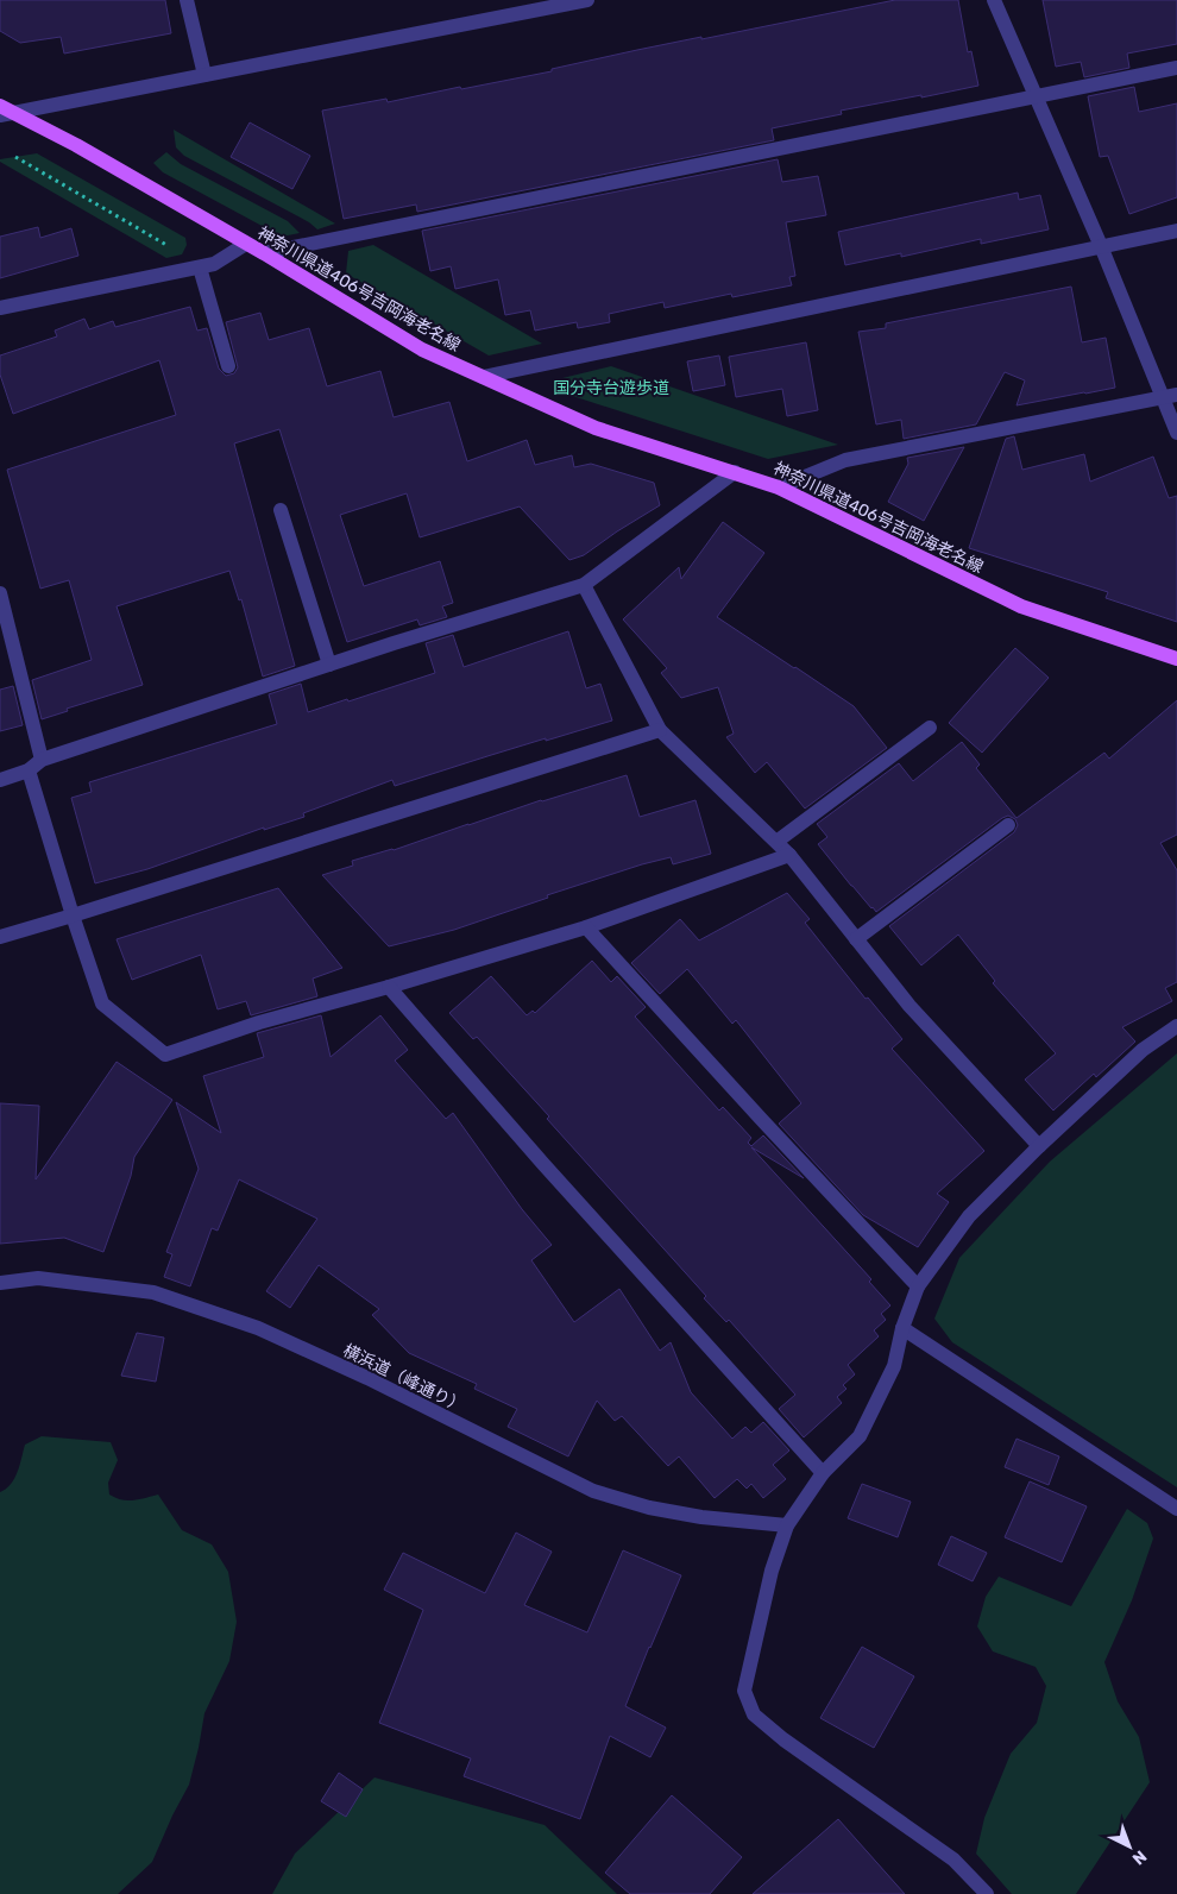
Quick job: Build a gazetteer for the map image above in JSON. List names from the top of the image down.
{
  "streets": {
    "main road": ["神奈川県道406号吉岡海老名線"],
    "street": ["横浜道（峰通り）"]
  },
  "parks": ["国分寺台遊歩道"],
  "north": "bottom right"
}
